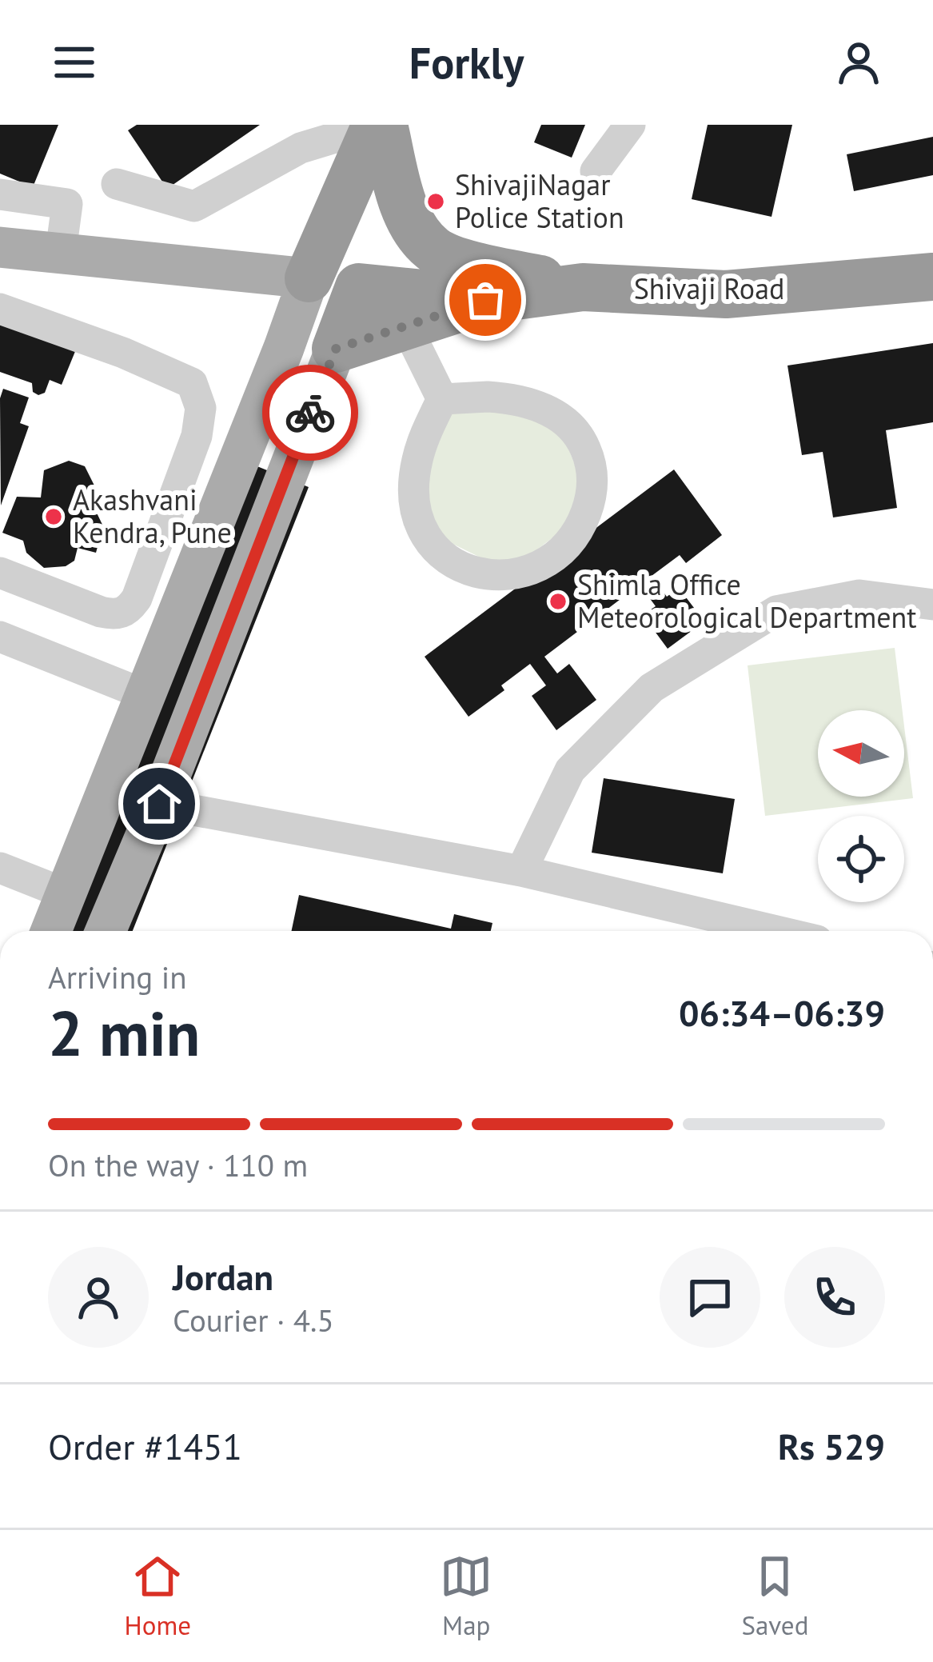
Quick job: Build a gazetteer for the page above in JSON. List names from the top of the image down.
{
  "streets": {
    "highway": ["Shivaji Road"]
  },
  "places": ["ShivajiNagar Police Station", "Akashvani Kendra, Pune", "Shimla Office Meteorological Department"],
  "north": "left",
  "page": {
    "header": "Forkly",
    "heading": ["2 min", "Arriving in", "06:34–06:39"],
    "panel": [
      "Jordan",
      "Courier · 4.5",
      "Order #1451",
      "Rs 529"
    ],
    "bar": "On the way · 110 m",
    "tabs": ["Home", "Map", "Saved"]
  }
}
